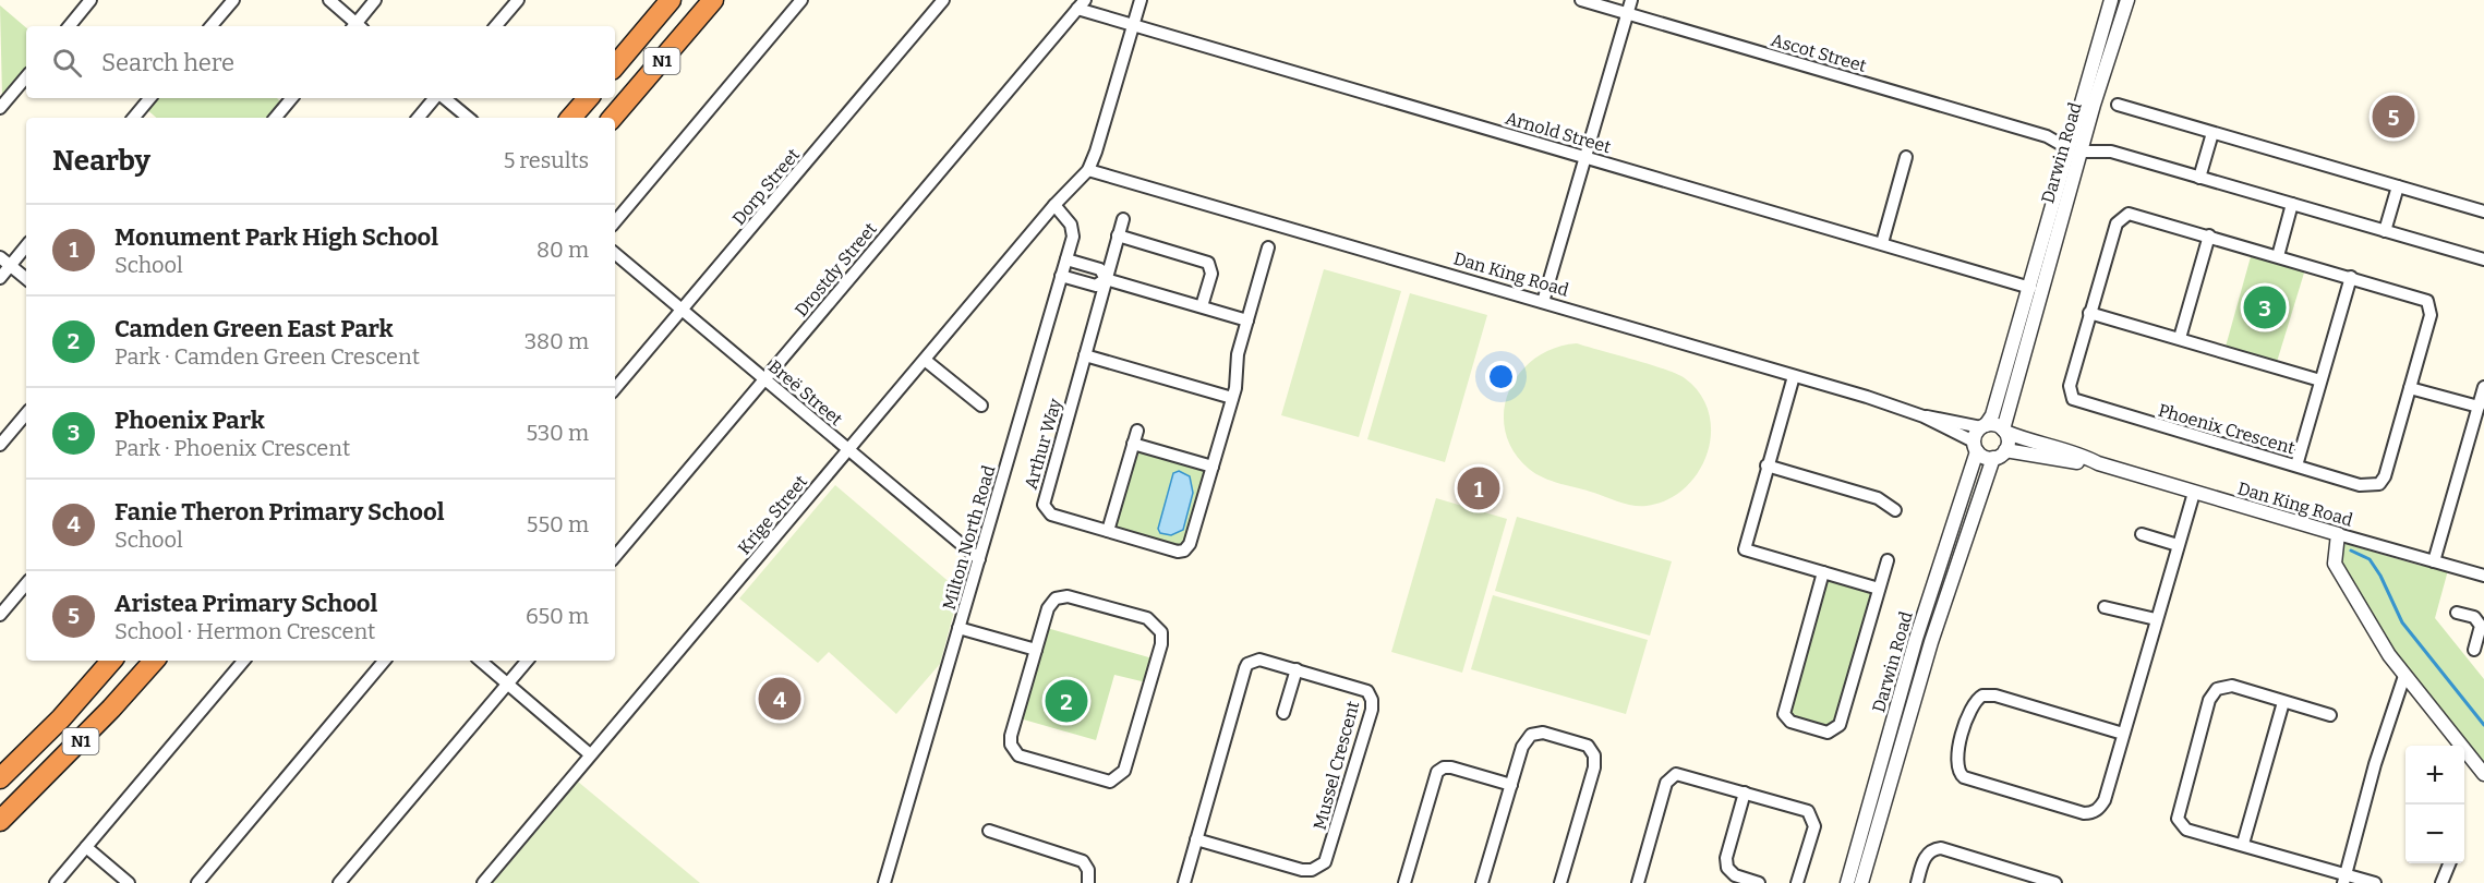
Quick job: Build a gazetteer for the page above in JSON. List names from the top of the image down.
{
  "streets": {
    "highway": ["N1"],
    "street": [
      "Ascot Street",
      "Arnold Street",
      "Darwin Road",
      "Dorp Street",
      "Drostdy Street",
      "Dan King Road",
      "Breë Street",
      "Phoenix Crescent",
      "Arthur Way",
      "Krige Street",
      "Milton North Road",
      "Mussel Crescent"
    ]
  },
  "crossings": [
    ["Ascot Street", "Darwin Road"],
    ["Arnold Street", "Darwin Road"],
    ["Arnold Street", "Drostdy Street"],
    ["Darwin Road", "Dan King Road"],
    ["Dorp Street", "Breë Street"],
    ["Drostdy Street", "Breë Street"],
    ["Dan King Road", "Krige Street"],
    ["Breë Street", "Krige Street"],
    ["Breë Street", "Milton North Road"],
    ["Krige Street", "Milton North Road"]
  ],
  "page": {
    "search": "Search here",
    "pins": [
      "5",
      "3",
      "1",
      "4",
      "2"
    ],
    "heading": ["Nearby", "5 results"],
    "list": [
      {
        "mark": "1",
        "name": "Monument Park High School",
        "note": "School",
        "value": "80 m"
      },
      {
        "mark": "2",
        "name": "Camden Green East Park",
        "note": "Park · Camden Green Crescent",
        "value": "380 m"
      },
      {
        "mark": "3",
        "name": "Phoenix Park",
        "note": "Park · Phoenix Crescent",
        "value": "530 m"
      },
      {
        "mark": "4",
        "name": "Fanie Theron Primary School",
        "note": "School",
        "value": "550 m"
      },
      {
        "mark": "5",
        "name": "Aristea Primary School",
        "note": "School · Hermon Crescent",
        "value": "650 m"
      }
    ],
    "map_buttons": ["+", "−"]
  }
}
